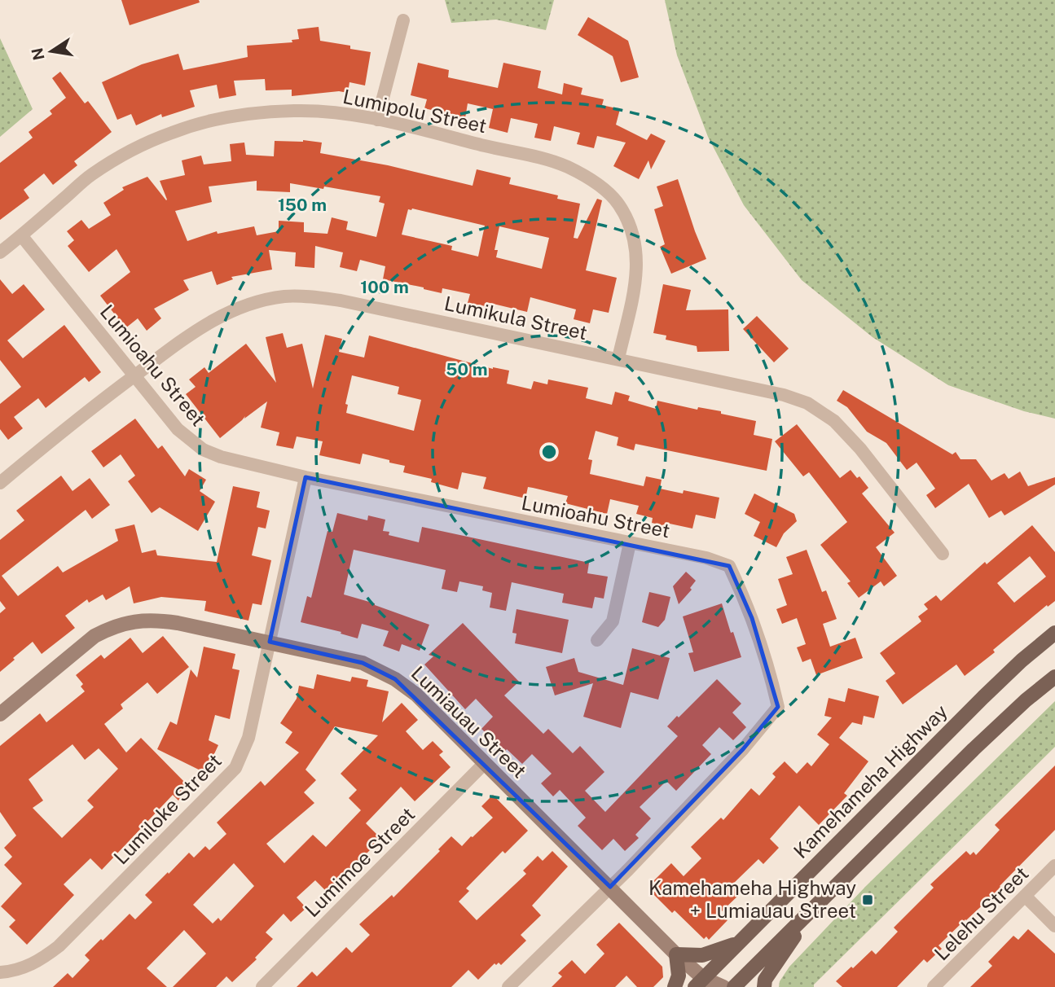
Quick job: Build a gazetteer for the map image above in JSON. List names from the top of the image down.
{
  "streets": {
    "main road": ["Kamehameha Highway"],
    "street": [
      "Lumipolu Street",
      "Lumikula Street",
      "Lumioahu Street",
      "Lumiauau Street",
      "Lumiloke Street",
      "Lumimoe Street",
      "Lelehu Street"
    ]
  },
  "crossings": [
    ["Lumipolu Street", "Lumikula Street"],
    ["Lumipolu Street", "Lumioahu Street"],
    ["Lumikula Street", "Lumioahu Street"],
    ["Lumioahu Street", "Lumiauau Street"],
    ["Lumioahu Street", "Lumiloke Street"],
    ["Lumiauau Street", "Kamehameha Highway"],
    ["Lumiauau Street", "Lumiloke Street"],
    ["Lumiauau Street", "Lumimoe Street"]
  ],
  "places": {
    "transit": ["Kamehameha Highway + Lumiauau Street"]
  },
  "north": "left",
  "rings": ["150 m", "100 m", "50 m"]
}
